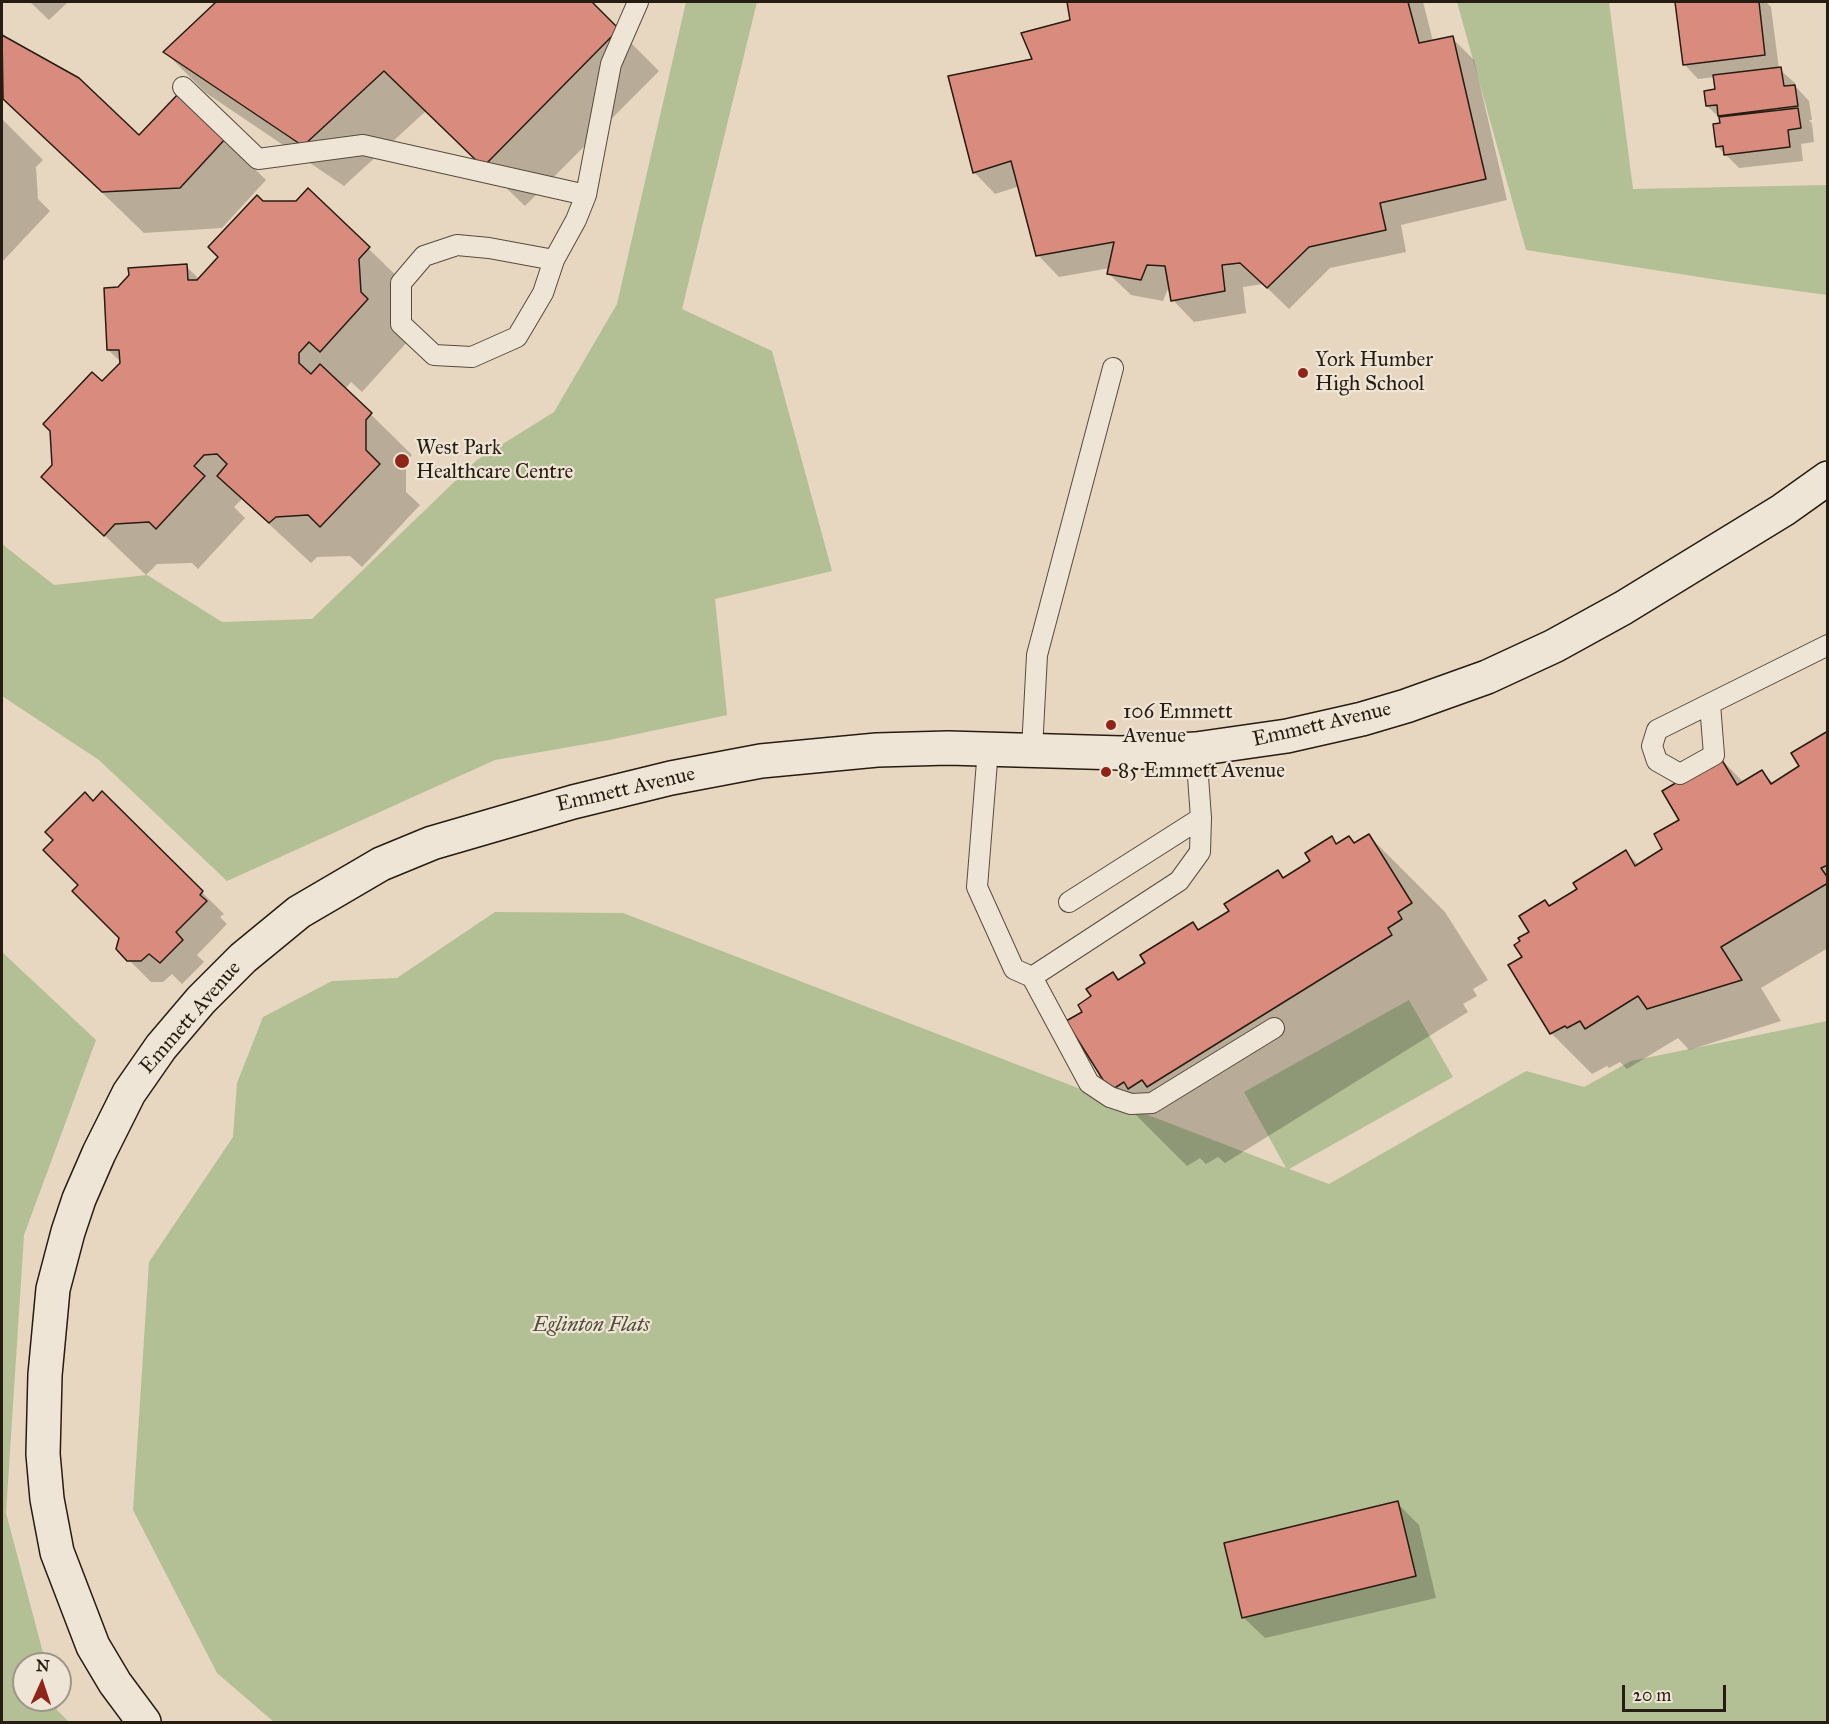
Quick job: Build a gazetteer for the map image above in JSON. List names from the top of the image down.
{
  "streets": {
    "street": ["Emmett Avenue"]
  },
  "parks": ["Eglinton Flats"],
  "places": [
    "York Humber High School",
    "West Park Healthcare Centre",
    "106 Emmett Avenue",
    "85 Emmett Avenue"
  ],
  "scale_bar": "20 m",
  "north": "top"
}
